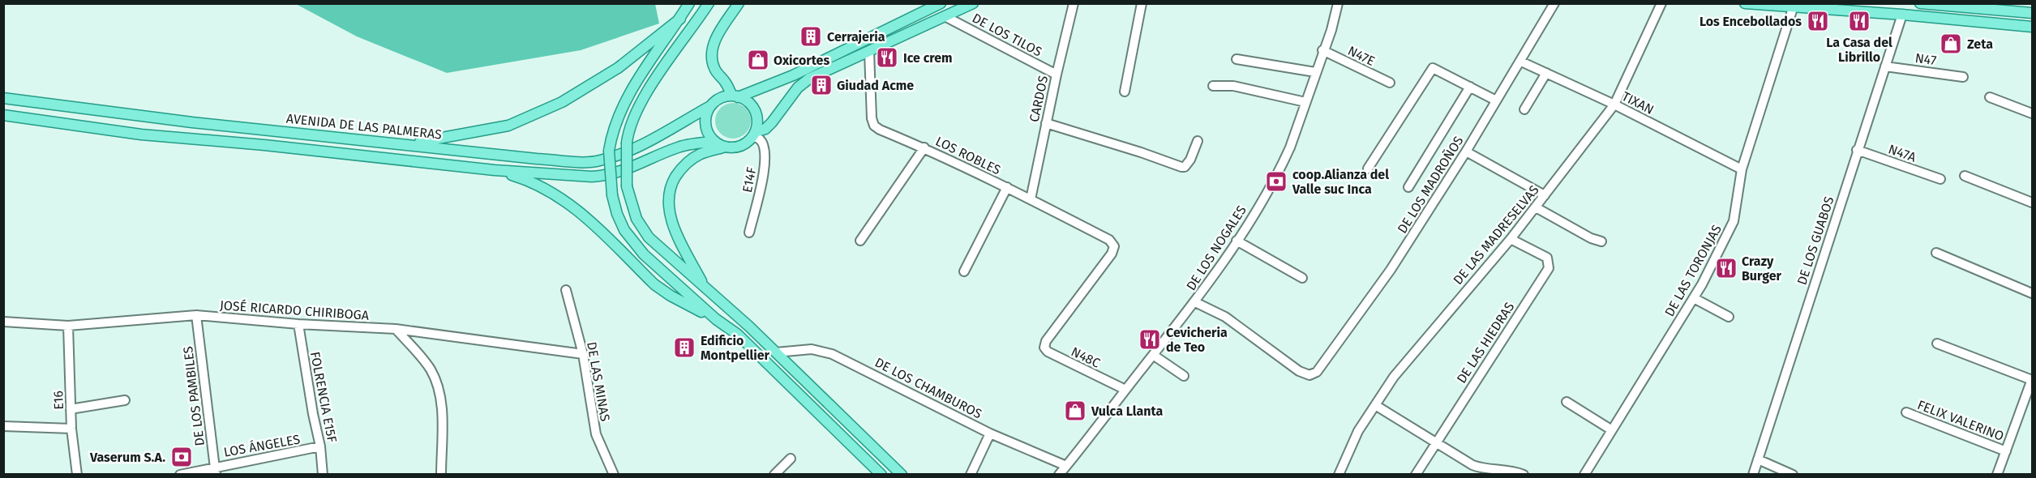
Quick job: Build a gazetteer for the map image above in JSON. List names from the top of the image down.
{
  "streets": {
    "main road": ["AVENIDA DE LAS PALMERAS"],
    "street": [
      "DE LOS TILOS",
      "N47E",
      "N47",
      "CARDOS",
      "TIXAN",
      "N47A",
      "LOS ROBLES",
      "E14F",
      "DE LOS MADROÑOS",
      "DE LAS MADRESELVAS",
      "DE LOS GUABOS",
      "DE LOS NOGALES",
      "DE LAS TORONJAS",
      "JOSÉ RICARDO CHIRIBOGA",
      "DE LAS HIEDRAS",
      "N48C",
      "DE LAS MINAS",
      "DE LOS CHAMBUROS",
      "DE LOS PAMBILES",
      "FOLRENCIA E15F",
      "E16",
      "FELIX VALERINO",
      "LOS ÁNGELES"
    ]
  },
  "crossings": [
    ["DE LOS TILOS", "CARDOS"],
    ["N47E", "DE LOS NOGALES"],
    ["N47", "DE LOS GUABOS"],
    ["CARDOS", "LOS ROBLES"],
    ["TIXAN", "DE LOS MADROÑOS"],
    ["TIXAN", "DE LAS MADRESELVAS"],
    ["TIXAN", "DE LAS TORONJAS"],
    ["AVENIDA DE LAS PALMERAS", "E14F"],
    ["N47A", "DE LOS GUABOS"],
    ["LOS ROBLES", "N48C"],
    ["DE LOS MADROÑOS", "DE LOS NOGALES"],
    ["DE LAS MADRESELVAS", "DE LAS HIEDRAS"],
    ["DE LOS NOGALES", "N48C"],
    ["DE LOS NOGALES", "DE LOS CHAMBUROS"],
    ["JOSÉ RICARDO CHIRIBOGA", "DE LAS MINAS"],
    ["JOSÉ RICARDO CHIRIBOGA", "DE LOS PAMBILES"],
    ["JOSÉ RICARDO CHIRIBOGA", "FOLRENCIA E15F"],
    ["JOSÉ RICARDO CHIRIBOGA", "E16"],
    ["DE LOS PAMBILES", "LOS ÁNGELES"],
    ["FOLRENCIA E15F", "LOS ÁNGELES"]
  ],
  "places": {
    "restaurant": [
      "Los Encebollados",
      "La Casa del Librillo",
      "Ice crem",
      "Crazy Burger",
      "Cevicheria de Teo"
    ],
    "building": ["Cerrajeria", "Giudad Acme", "Edificio Montpellier"],
    "shop": ["Zeta", "Oxicortes", "Vulca Llanta"],
    "bank": ["coop.Alianza del Valle suc Inca", "Vaserum S.A."]
  }
}
